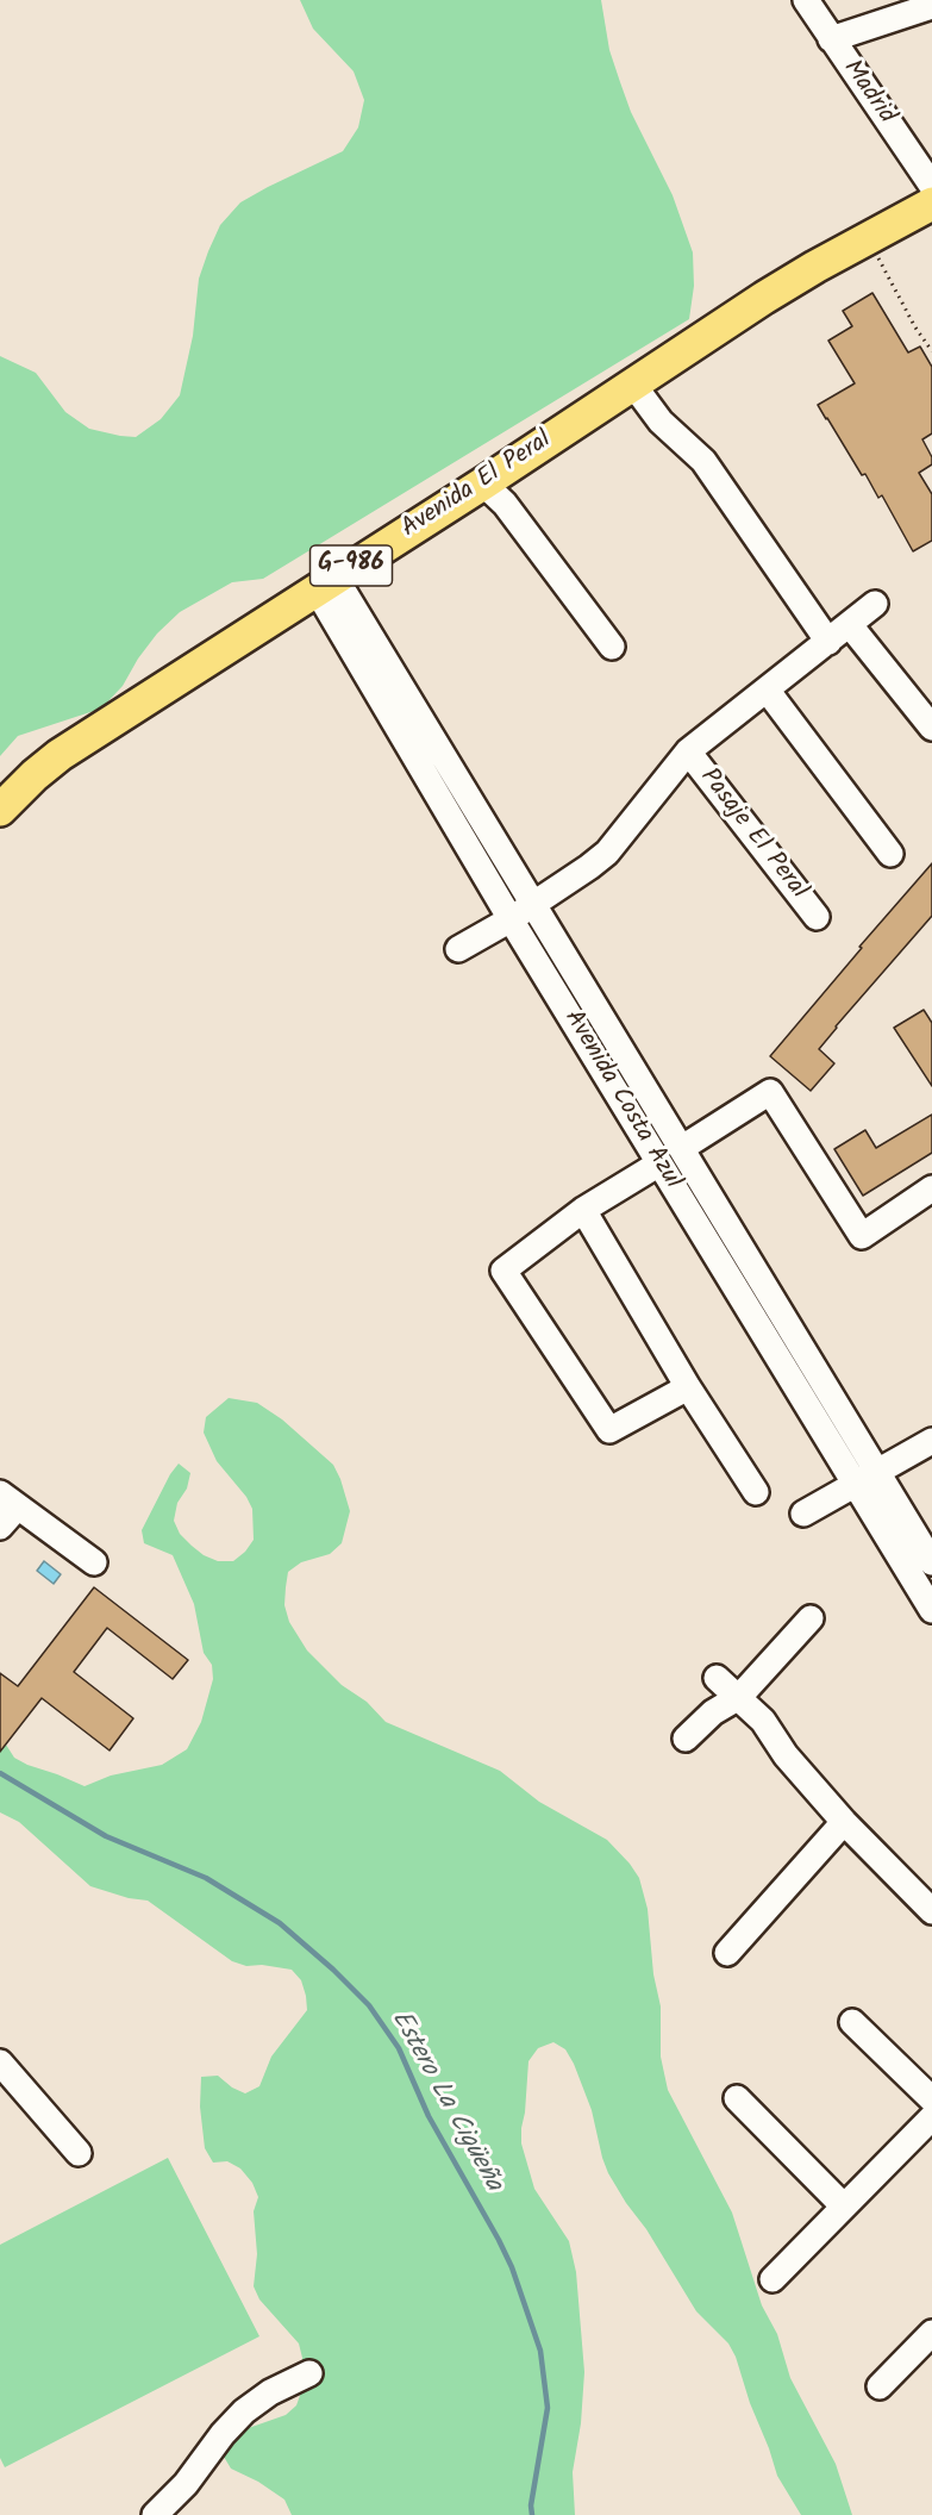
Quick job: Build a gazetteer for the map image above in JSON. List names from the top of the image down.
{
  "streets": {
    "main road": ["Avenida El Peral", "G-986"],
    "street": ["Madrid", "Pasaje El Peral", "Avenida Costa Azul"]
  },
  "crossings": [
    ["Avenida El Peral", "Avenida Costa Azul"]
  ],
  "water": ["Estero La Cigüeña"]
}
